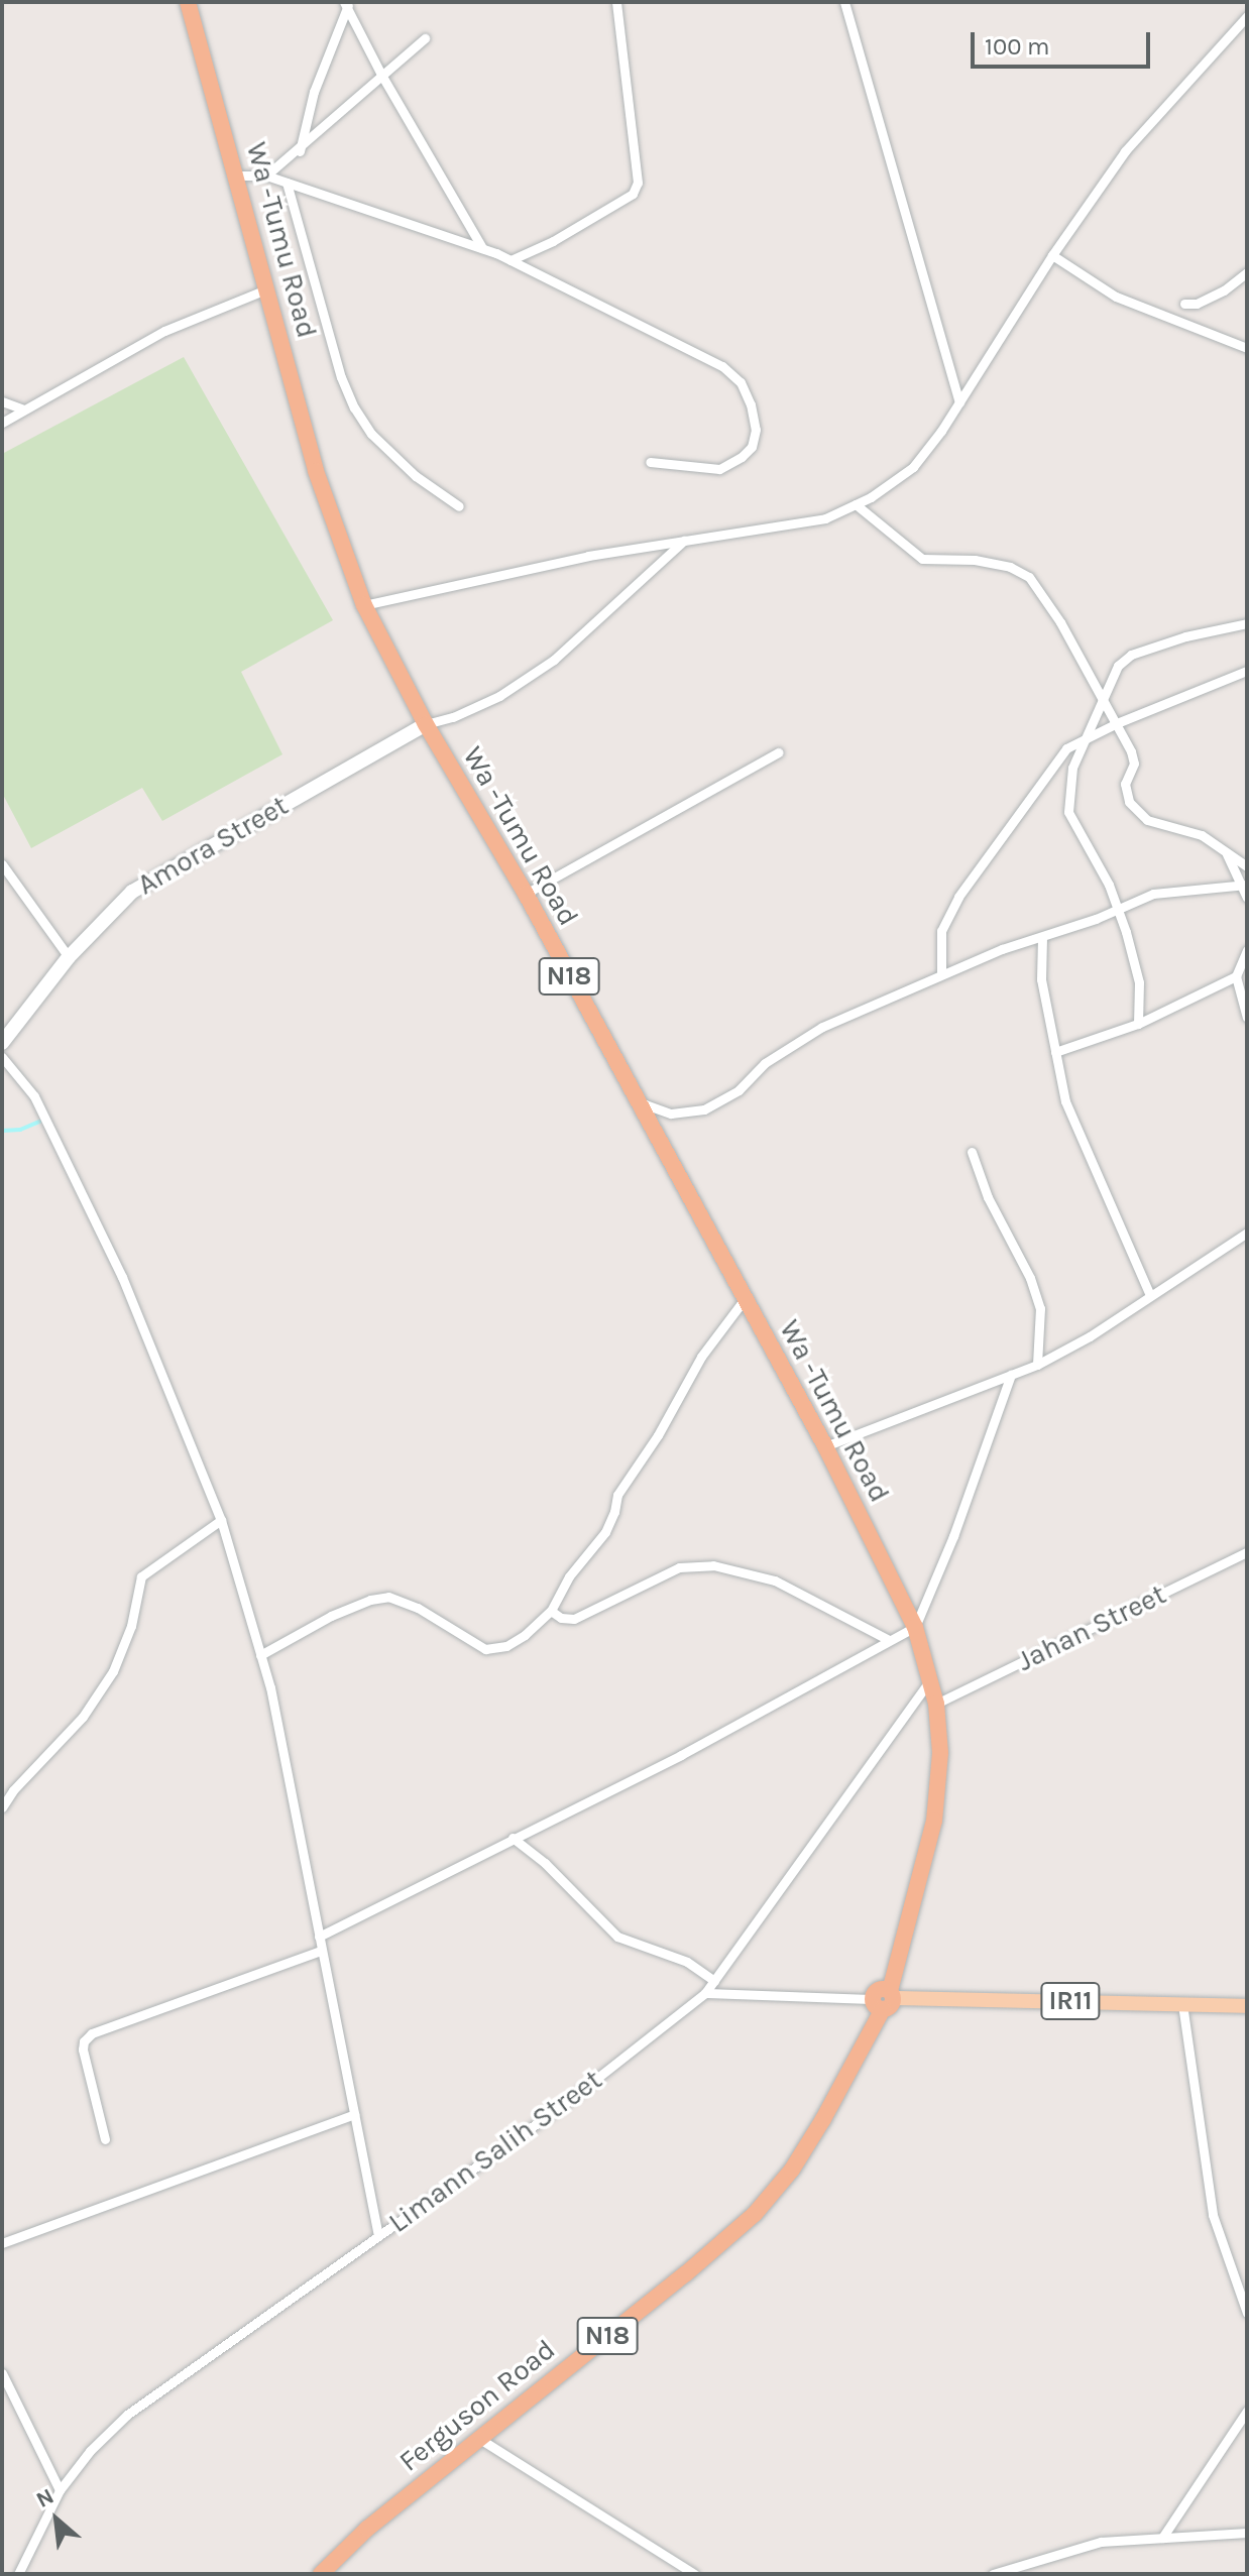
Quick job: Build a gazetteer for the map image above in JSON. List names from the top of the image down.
{
  "streets": {
    "highway": ["Wa -Tumu Road", "N18", "Ferguson Road"],
    "main road": ["IR11"],
    "street": ["Amora Street", "Jahan Street", "Limann Salih Street"]
  },
  "crossings": [
    ["Wa -Tumu Road", "Amora Street"],
    ["Wa -Tumu Road", "Jahan Street"],
    ["Wa -Tumu Road", "IR11"],
    ["Wa -Tumu Road", "Limann Salih Street"],
    ["Wa -Tumu Road", "Ferguson Road"],
    ["IR11", "Ferguson Road"]
  ],
  "scale_bar": "100 m",
  "north": "top left"
}
